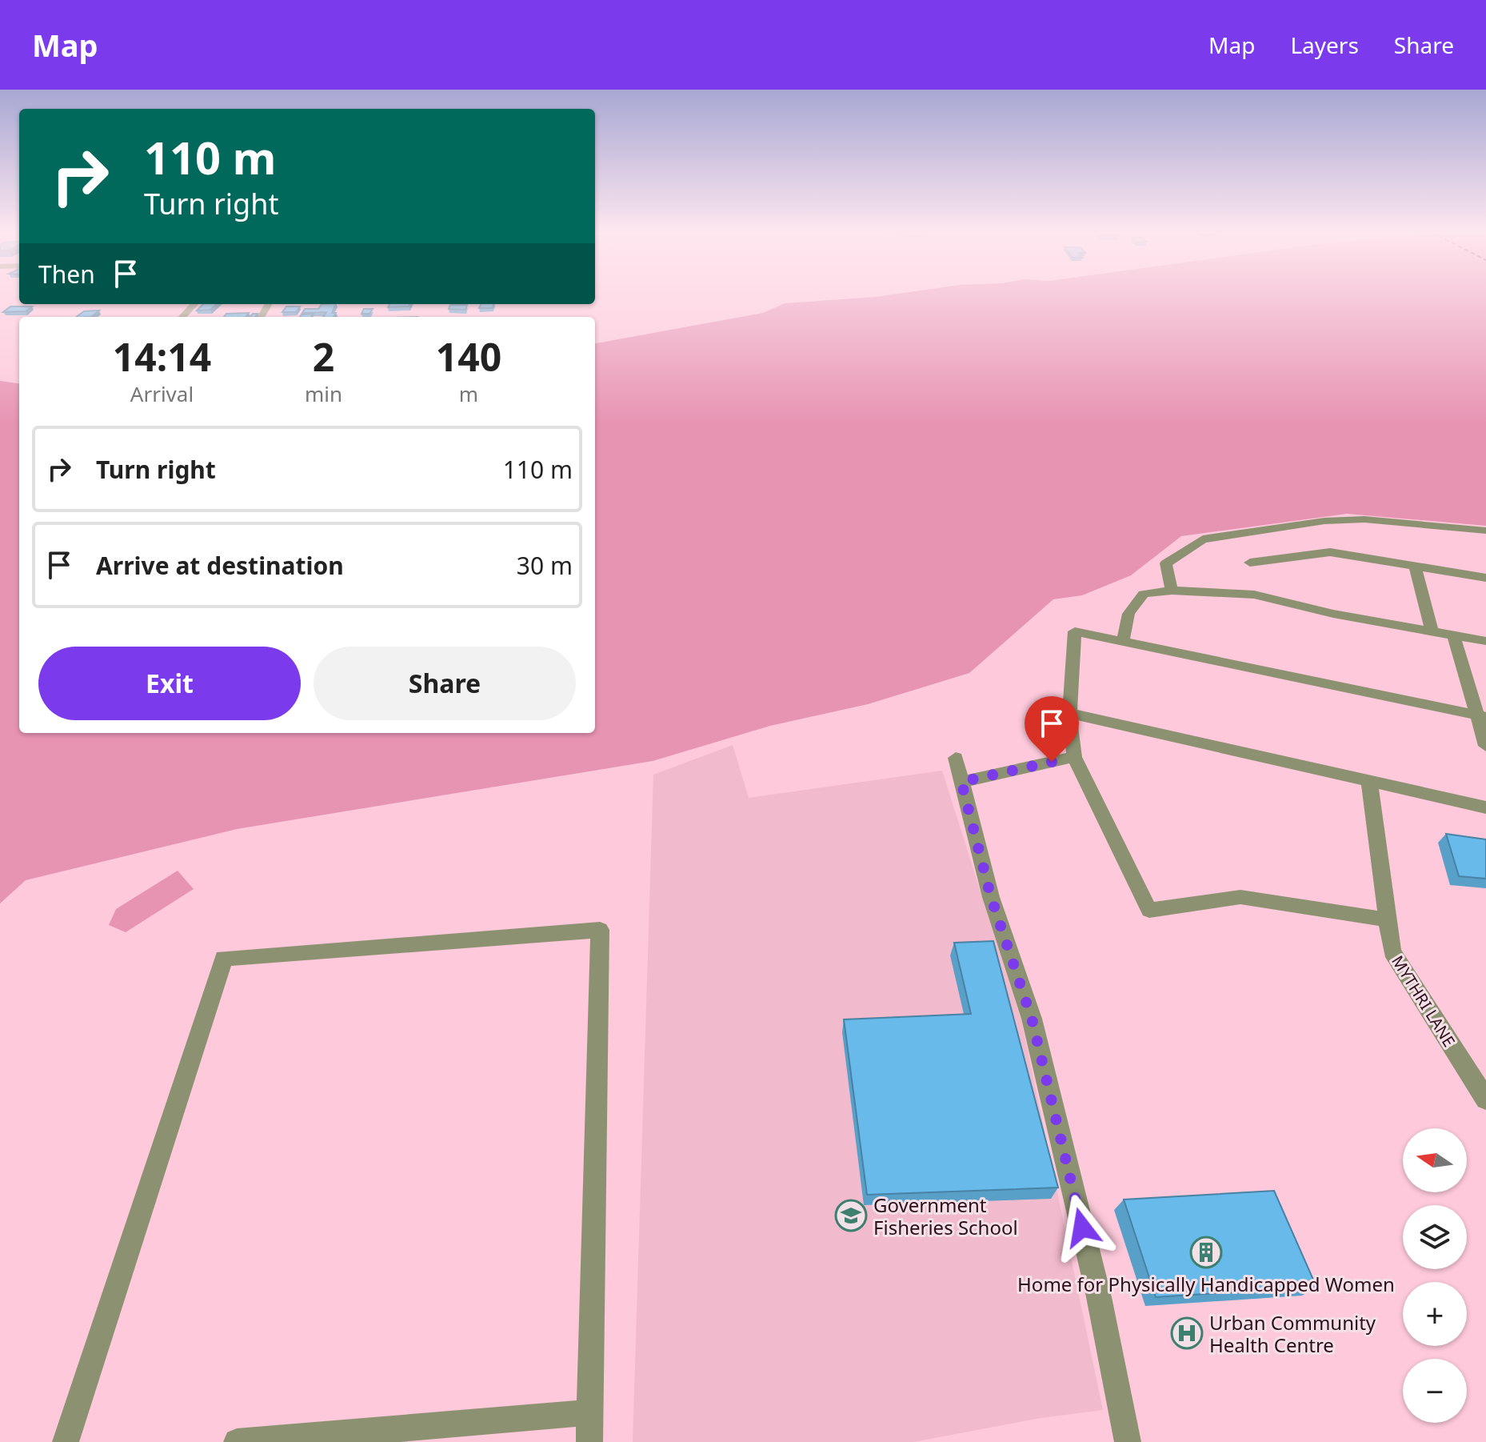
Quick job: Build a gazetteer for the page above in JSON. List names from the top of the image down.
{
  "streets": {
    "street": ["MYTHRI LANE"]
  },
  "places": {
    "school or university": ["Government Fisheries School"],
    "building": ["Home for Physically Handicapped Women"],
    "hospital": ["Urban Community Health Centre"]
  },
  "north": "left",
  "page": {
    "header": "Map",
    "nav": ["Map", "Layers", "Share"],
    "turn": ["110 m", "Turn right"],
    "then": "Then",
    "eta": [
      "14:14",
      "Arrival",
      "2",
      "min",
      "140",
      "m"
    ],
    "list": [
      {
        "name": "Turn right",
        "value": "110 m"
      },
      {
        "name": "Arrive at destination",
        "value": "30 m"
      }
    ],
    "buttons": ["Exit", "Share"],
    "map_buttons": ["+", "−"]
  }
}
